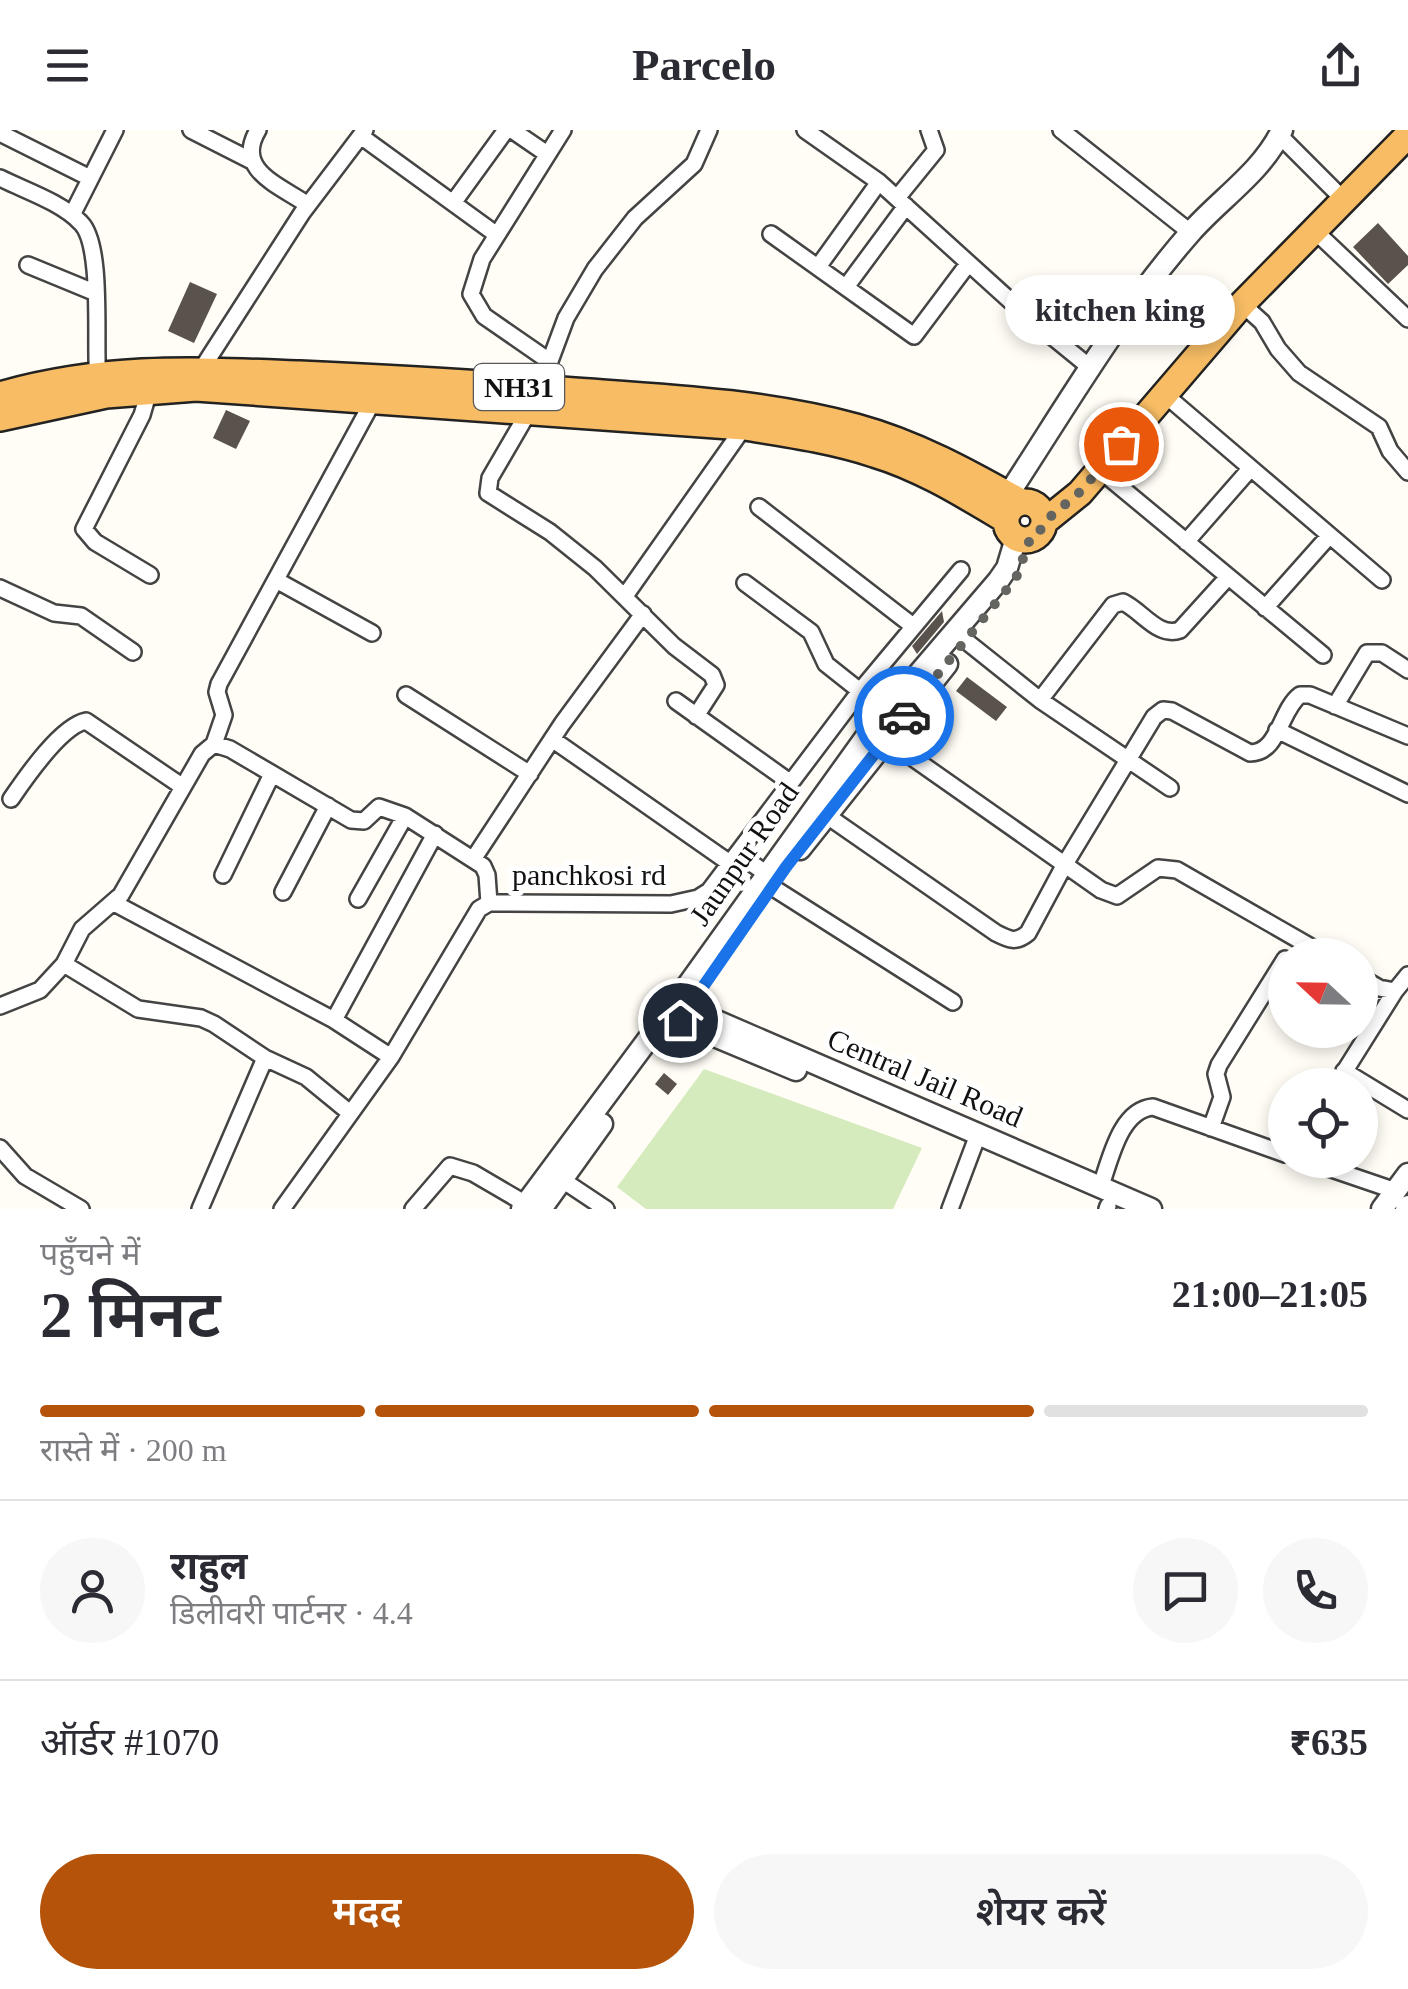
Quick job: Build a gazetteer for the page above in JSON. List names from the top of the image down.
{
  "streets": {
    "highway": ["NH31"],
    "street": ["Jaunpur Road", "panchkosi rd", "Central Jail Road"]
  },
  "crossings": [
    ["NH31", "Jaunpur Road"],
    ["Jaunpur Road", "Central Jail Road"]
  ],
  "places": ["kitchen king"],
  "north": "left",
  "page": {
    "header": "Parcelo",
    "bubble": "kitchen king",
    "heading": ["2 मिनट", "पहुँचने में", "21:00–21:05"],
    "panel": [
      "राहुल",
      "डिलीवरी पार्टनर · 4.4",
      "ऑर्डर #1070",
      "₹635"
    ],
    "bar": "रास्ते में · 200 m",
    "buttons": ["मदद", "शेयर करें"]
  }
}
